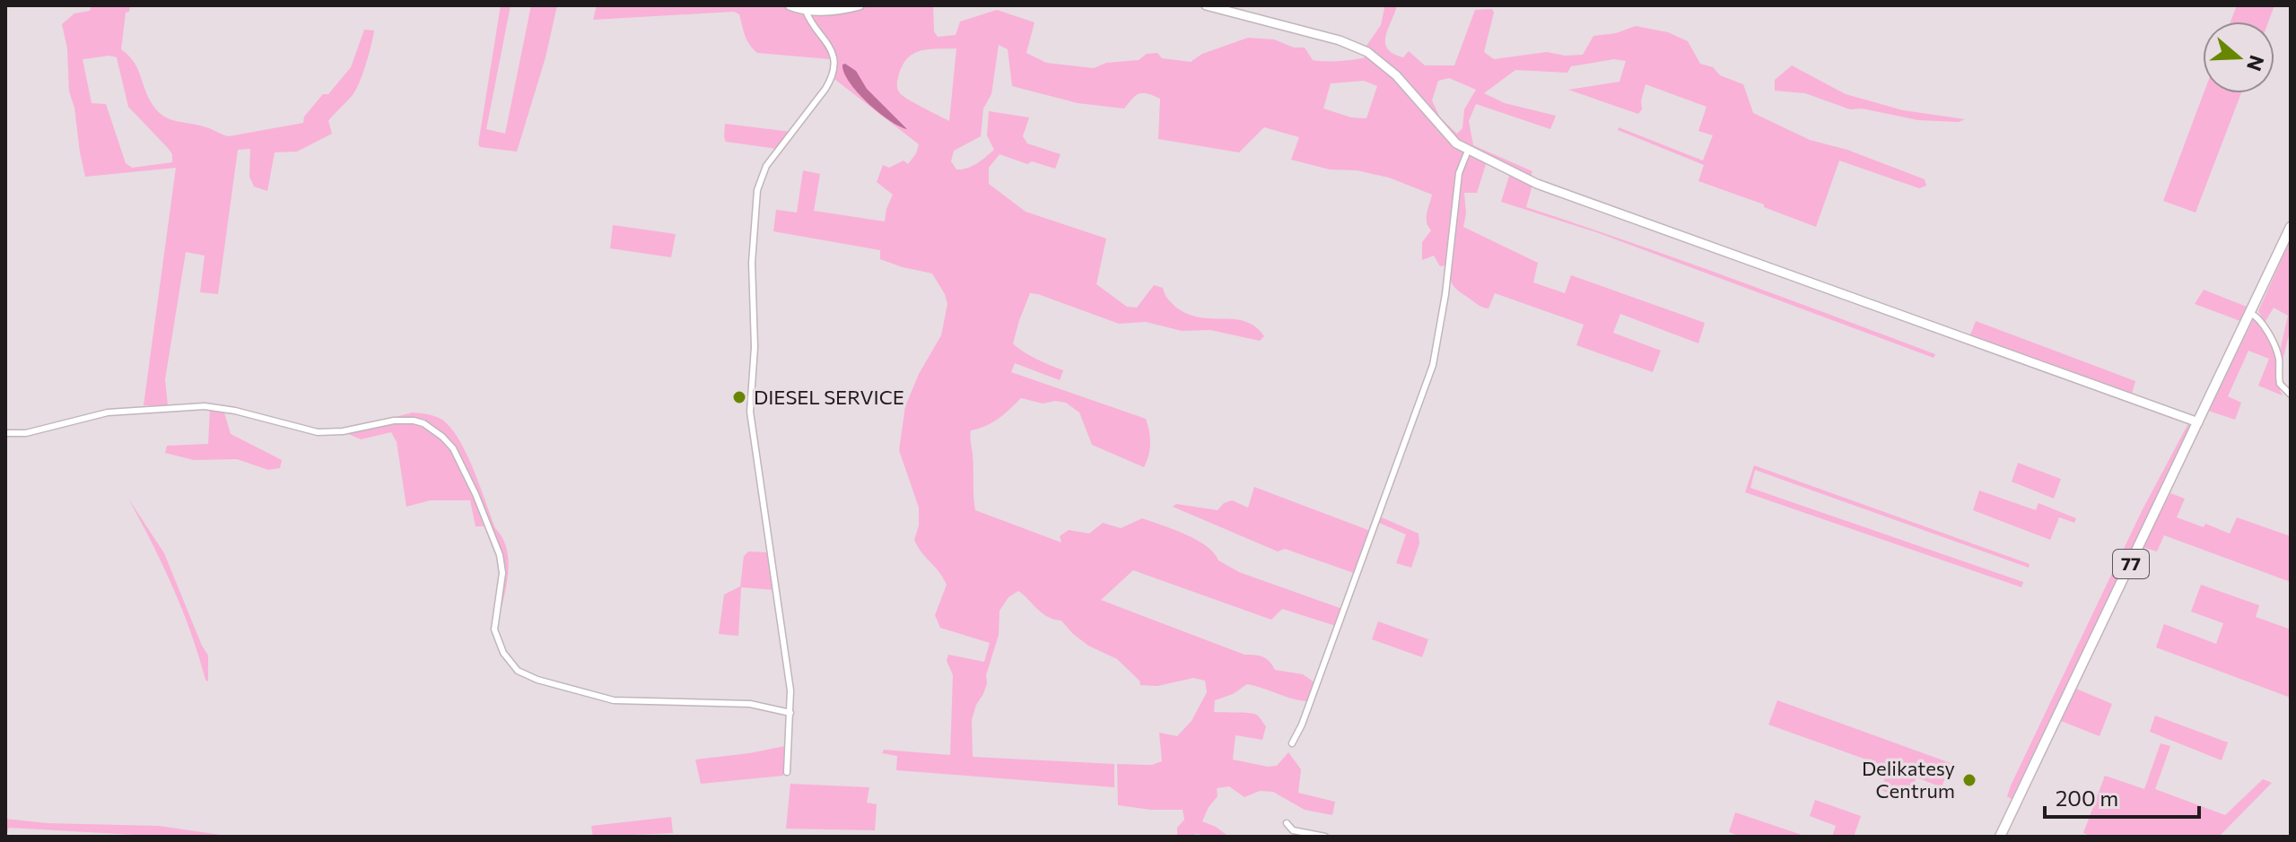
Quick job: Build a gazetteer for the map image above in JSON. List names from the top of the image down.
{
  "streets": {
    "main road": ["77"]
  },
  "places": ["DIESEL SERVICE", "Delikatesy Centrum"],
  "scale_bar": "200 m",
  "north": "right"
}
